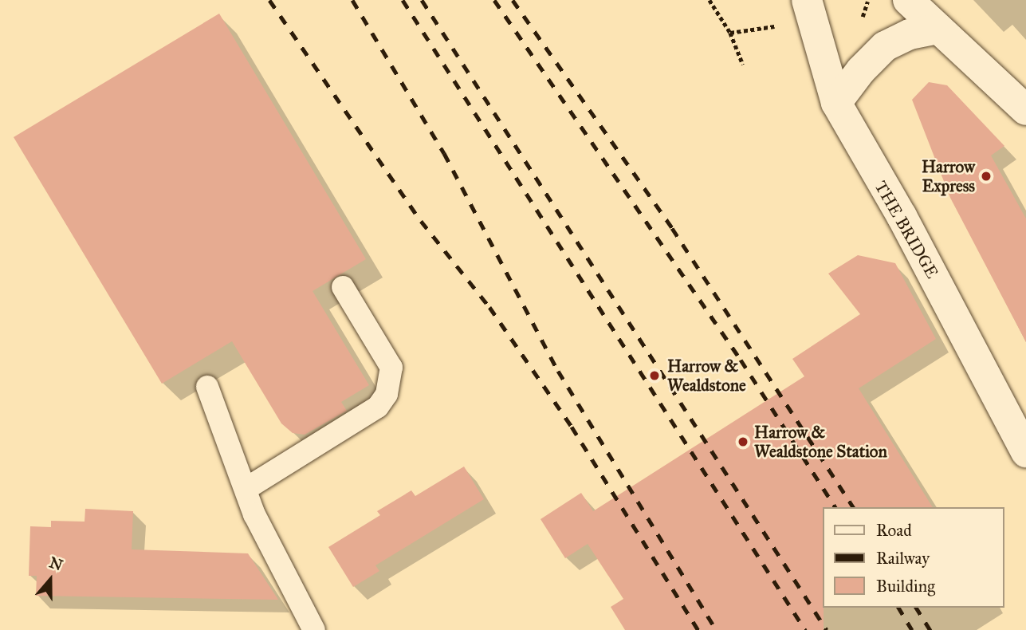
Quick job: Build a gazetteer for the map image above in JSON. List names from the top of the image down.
{
  "streets": {
    "street": ["THE BRIDGE"]
  },
  "places": ["Harrow Express", "Harrow & Wealdstone", "Harrow & Wealdstone Station"],
  "legend": ["Road", "Railway", "Building"],
  "north": "top"
}
